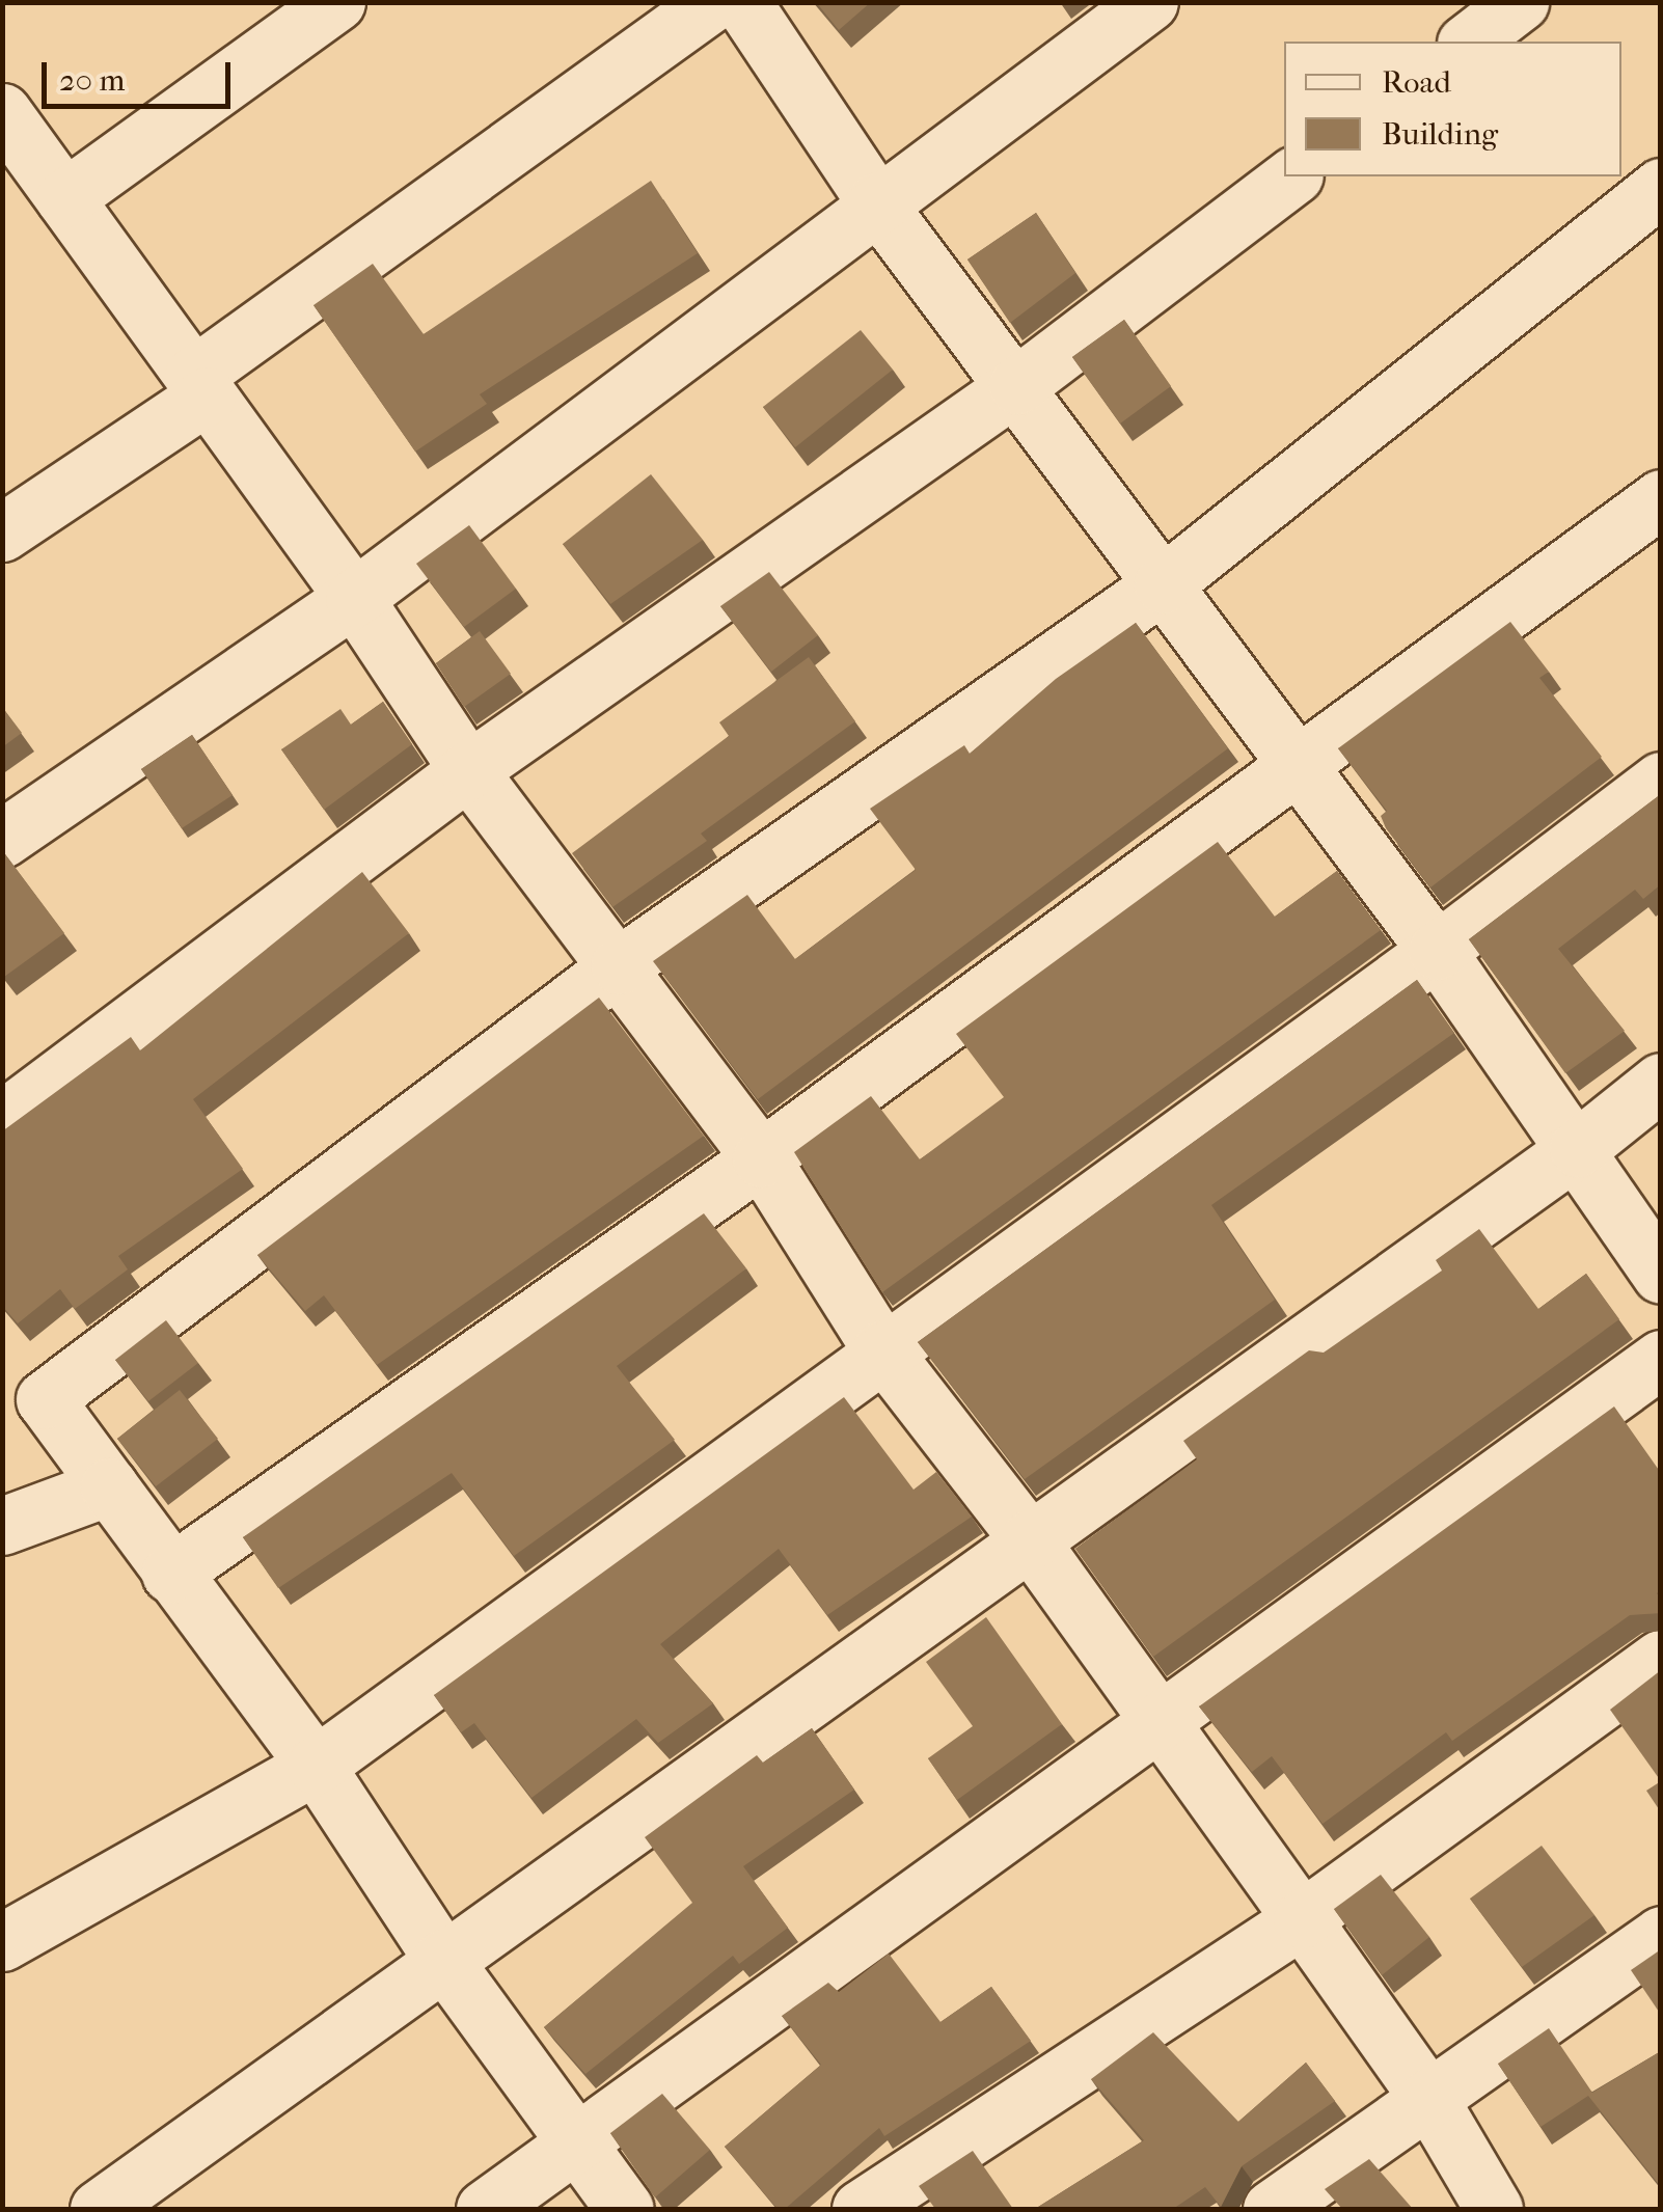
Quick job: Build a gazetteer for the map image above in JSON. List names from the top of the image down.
{
  "legend": ["Road", "Building"],
  "scale_bar": "20 m"
}
